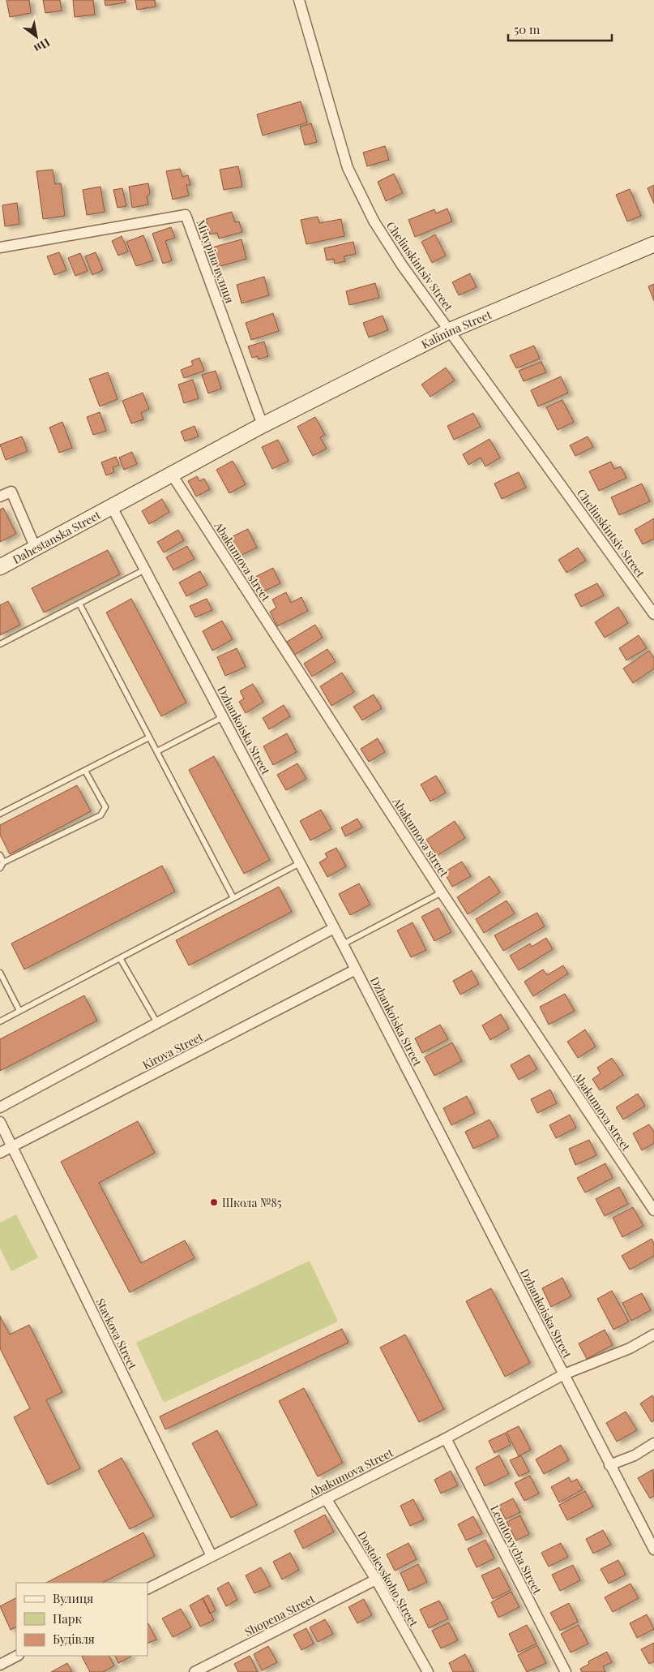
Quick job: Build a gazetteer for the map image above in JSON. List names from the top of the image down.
{
  "streets": {
    "street": [
      "Мічуріна вулиця",
      "Cheliuskintsiv Street",
      "Kalinina Street",
      "Dahestanska Street",
      "Abakumova street",
      "Dzhankoiska Street",
      "Kirova Street",
      "Stavkova Street",
      "Abakumova Street",
      "Leontovycha Street",
      "Dostoievskoho Street",
      "Shopena Street"
    ]
  },
  "crossings": [
    ["Мічуріна вулиця", "Kalinina Street"],
    ["Cheliuskintsiv Street", "Kalinina Street"],
    ["Kalinina Street", "Dahestanska Street"],
    ["Kalinina Street", "Abakumova street"],
    ["Dahestanska Street", "Abakumova street"],
    ["Dahestanska Street", "Dzhankoiska Street"],
    ["Dzhankoiska Street", "Kirova Street"],
    ["Dzhankoiska Street", "Abakumova Street"],
    ["Kirova Street", "Stavkova Street"],
    ["Stavkova Street", "Abakumova Street"],
    ["Abakumova Street", "Leontovycha Street"],
    ["Abakumova Street", "Dostoievskoho Street"],
    ["Dostoievskoho Street", "Shopena Street"]
  ],
  "places": ["Школа №85"],
  "legend": ["Вулиця", "Парк", "Будівля"],
  "scale_bar": "50 m",
  "north": "bottom right"
}
